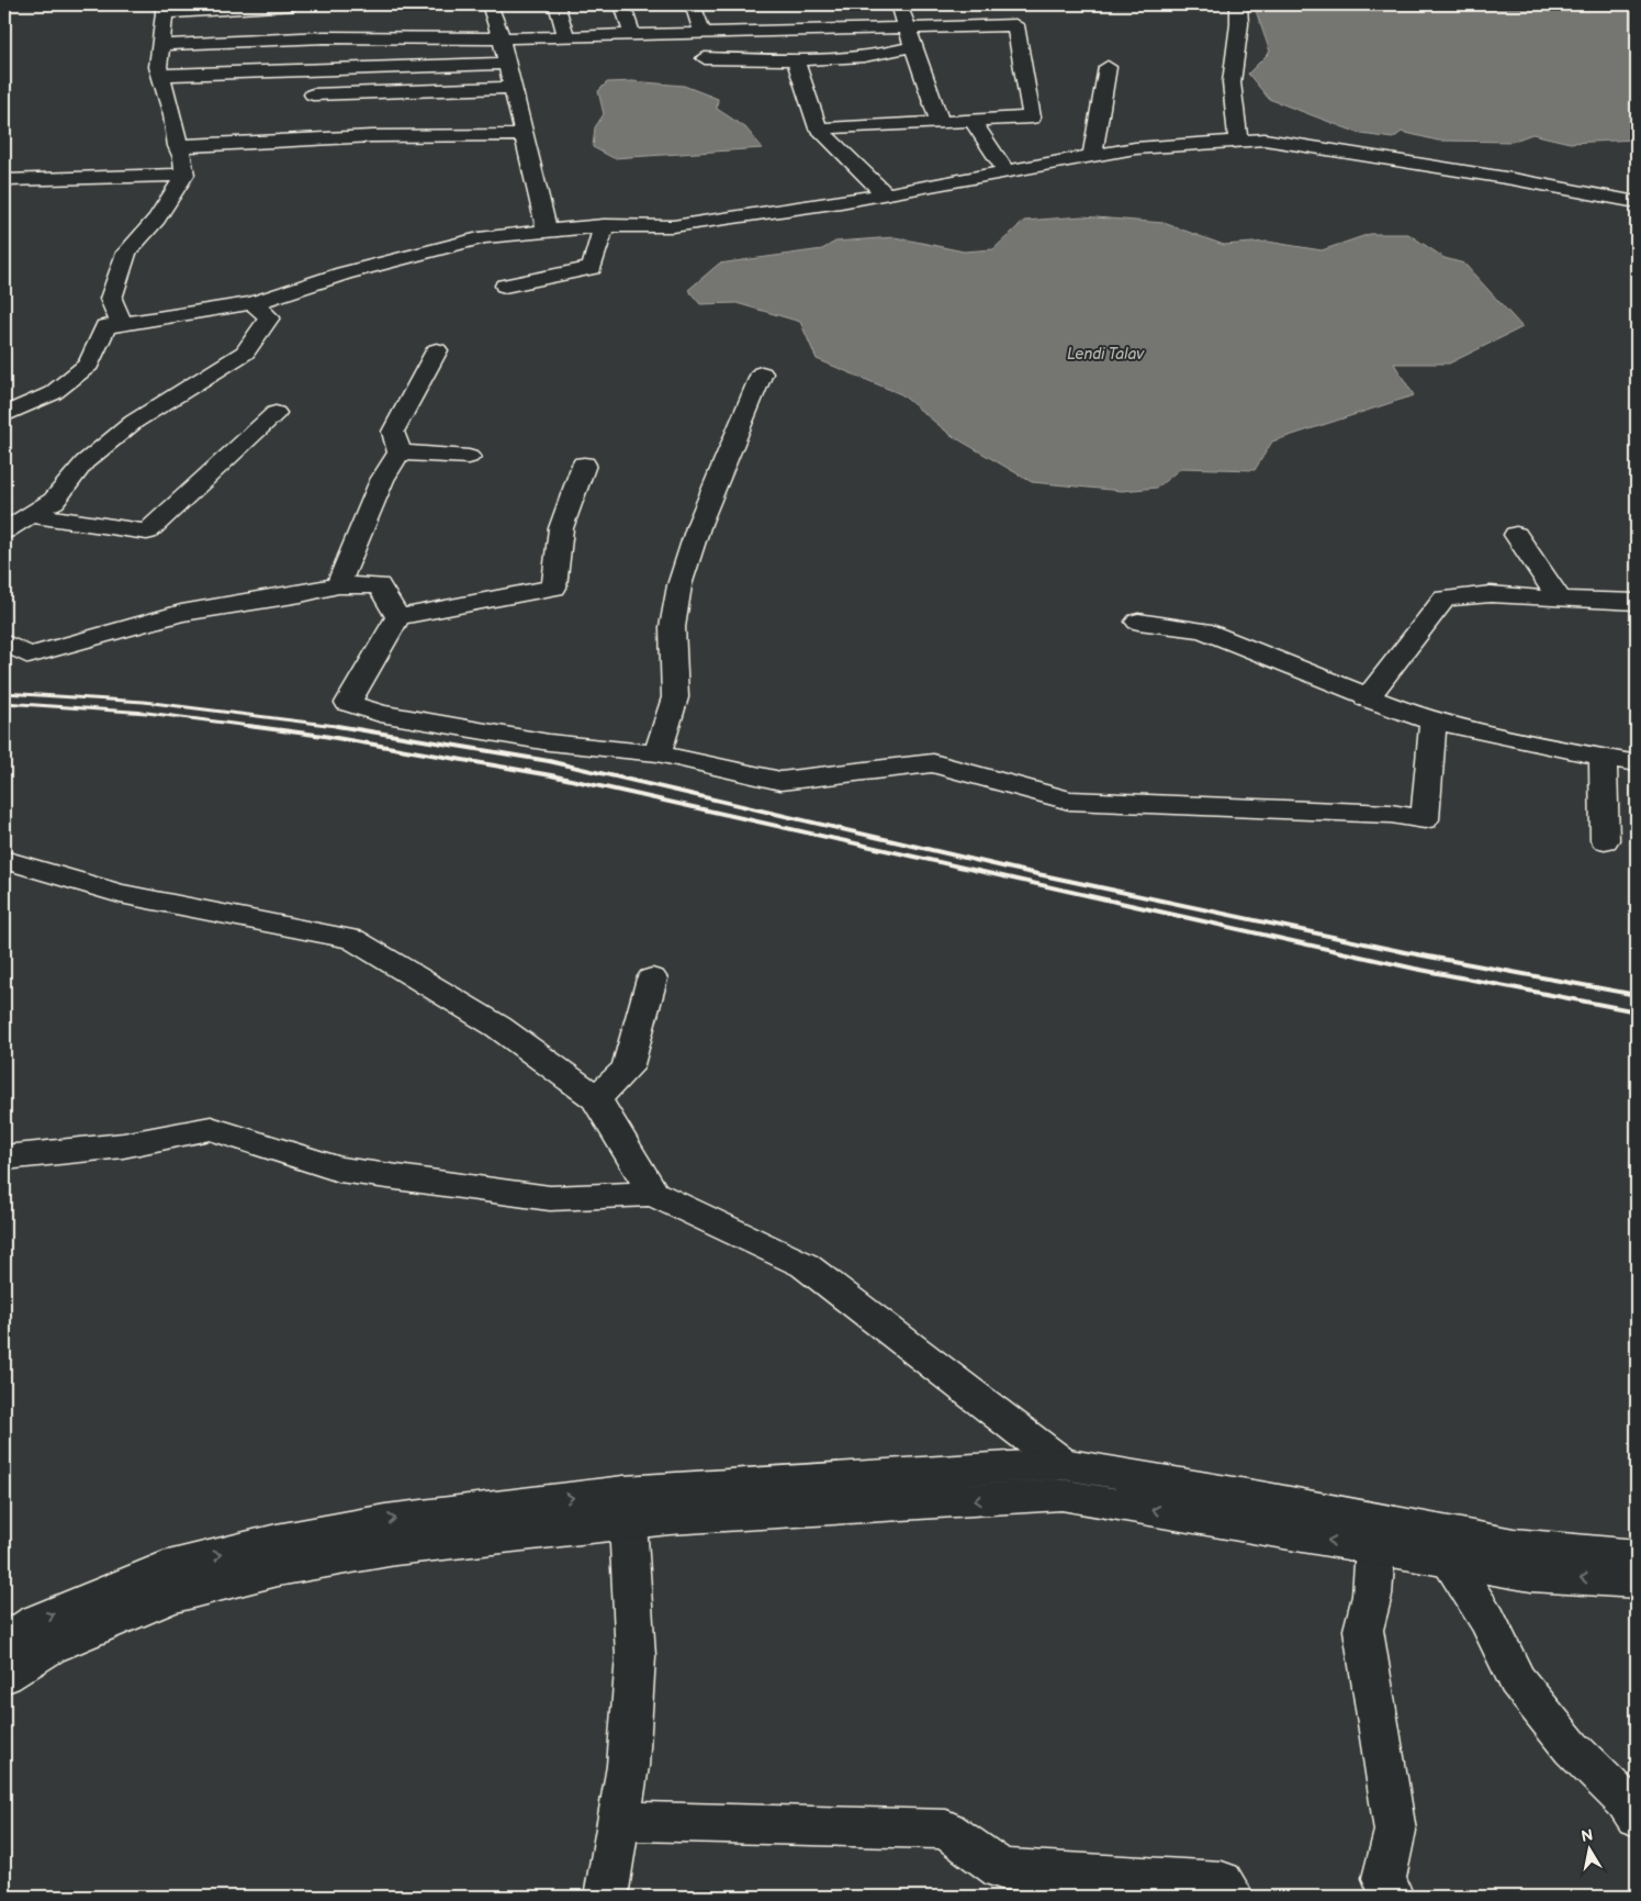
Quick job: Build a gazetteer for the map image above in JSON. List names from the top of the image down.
{
  "water": ["Lendi Talav"],
  "north": "top"
}
